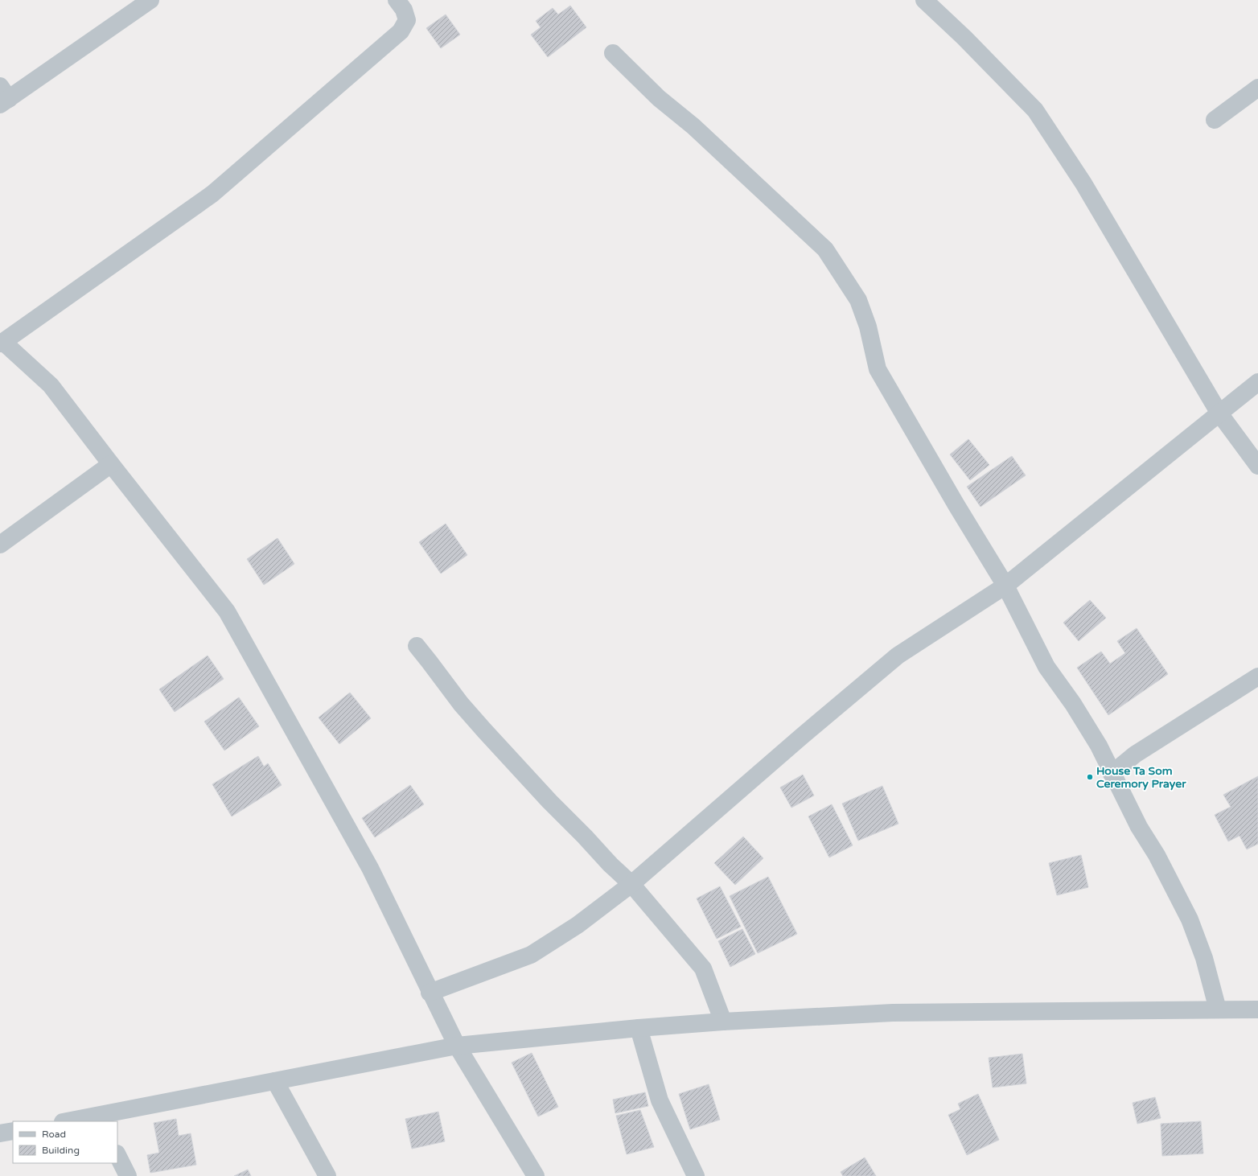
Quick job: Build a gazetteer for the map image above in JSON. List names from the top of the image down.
{
  "places": ["House Ta Som Ceremory Prayer"],
  "legend": ["Road", "Building"]
}
